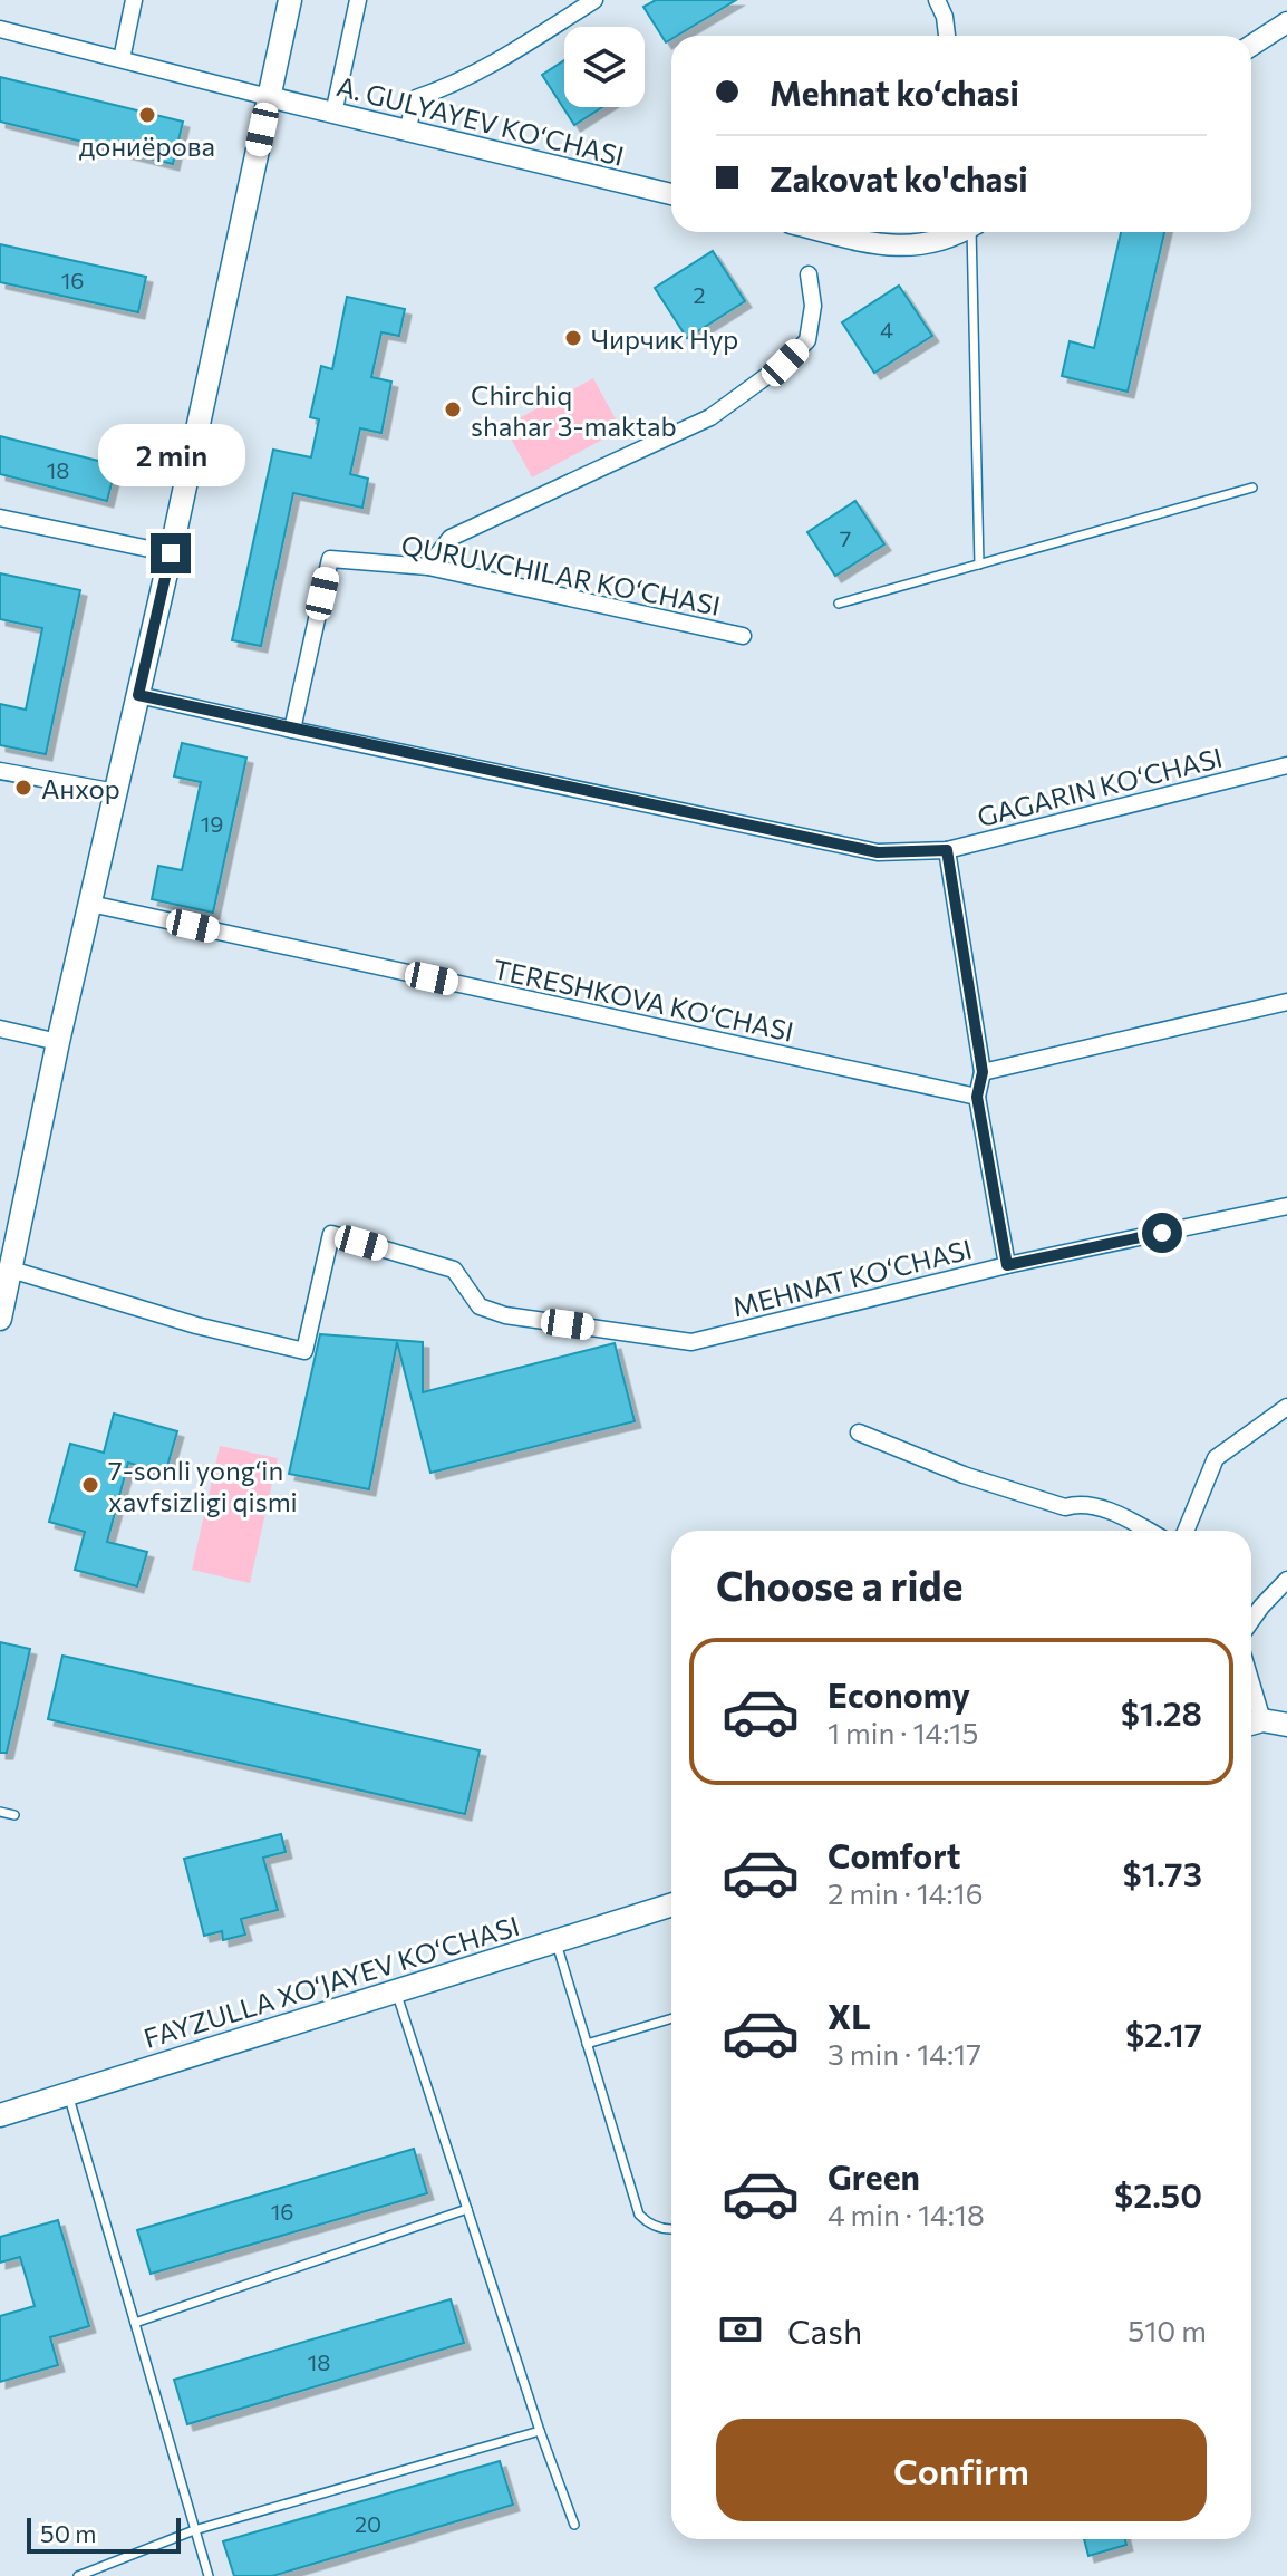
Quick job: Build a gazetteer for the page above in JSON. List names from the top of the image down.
{
  "streets": {
    "main road": ["FAYZULLA XO‘JAYEV KO‘CHASI"],
    "street": [
      "A. GULYAYEV KO‘CHASI",
      "QURUVCHILAR KO‘CHASI",
      "GAGARIN KO‘CHASI",
      "TERESHKOVA KO‘CHASI",
      "MEHNAT KO‘CHASI"
    ]
  },
  "crossings": [
    ["QURUVCHILAR KO‘CHASI", "GAGARIN KO‘CHASI"]
  ],
  "places": [
    "дониёрова",
    "Чирчик Нур",
    "Chirchiq shahar 3-maktab",
    "Анхор",
    "7-sonli yong‘in xavfsizligi qismi"
  ],
  "house_numbers": [
    "16",
    "2",
    "4",
    "18",
    "7",
    "19",
    "16",
    "18",
    "20"
  ],
  "scale_bar": "50 m",
  "page": {
    "banner": ["Mehnat ko‘chasi", "Zakovat ko'chasi"],
    "bubble": "2 min",
    "heading": "Choose a ride",
    "list": [
      {
        "name": "Economy",
        "note": "1 min · 14:15",
        "value": "$1.28"
      },
      {
        "name": "Comfort",
        "note": "2 min · 14:16",
        "value": "$1.73"
      },
      {
        "name": "XL",
        "note": "3 min · 14:17",
        "value": "$2.17"
      },
      {
        "name": "Green",
        "note": "4 min · 14:18",
        "value": "$2.50"
      }
    ],
    "pay": ["Cash", "510 m"],
    "buttons": "Confirm",
    "scale": "50 m"
  }
}
